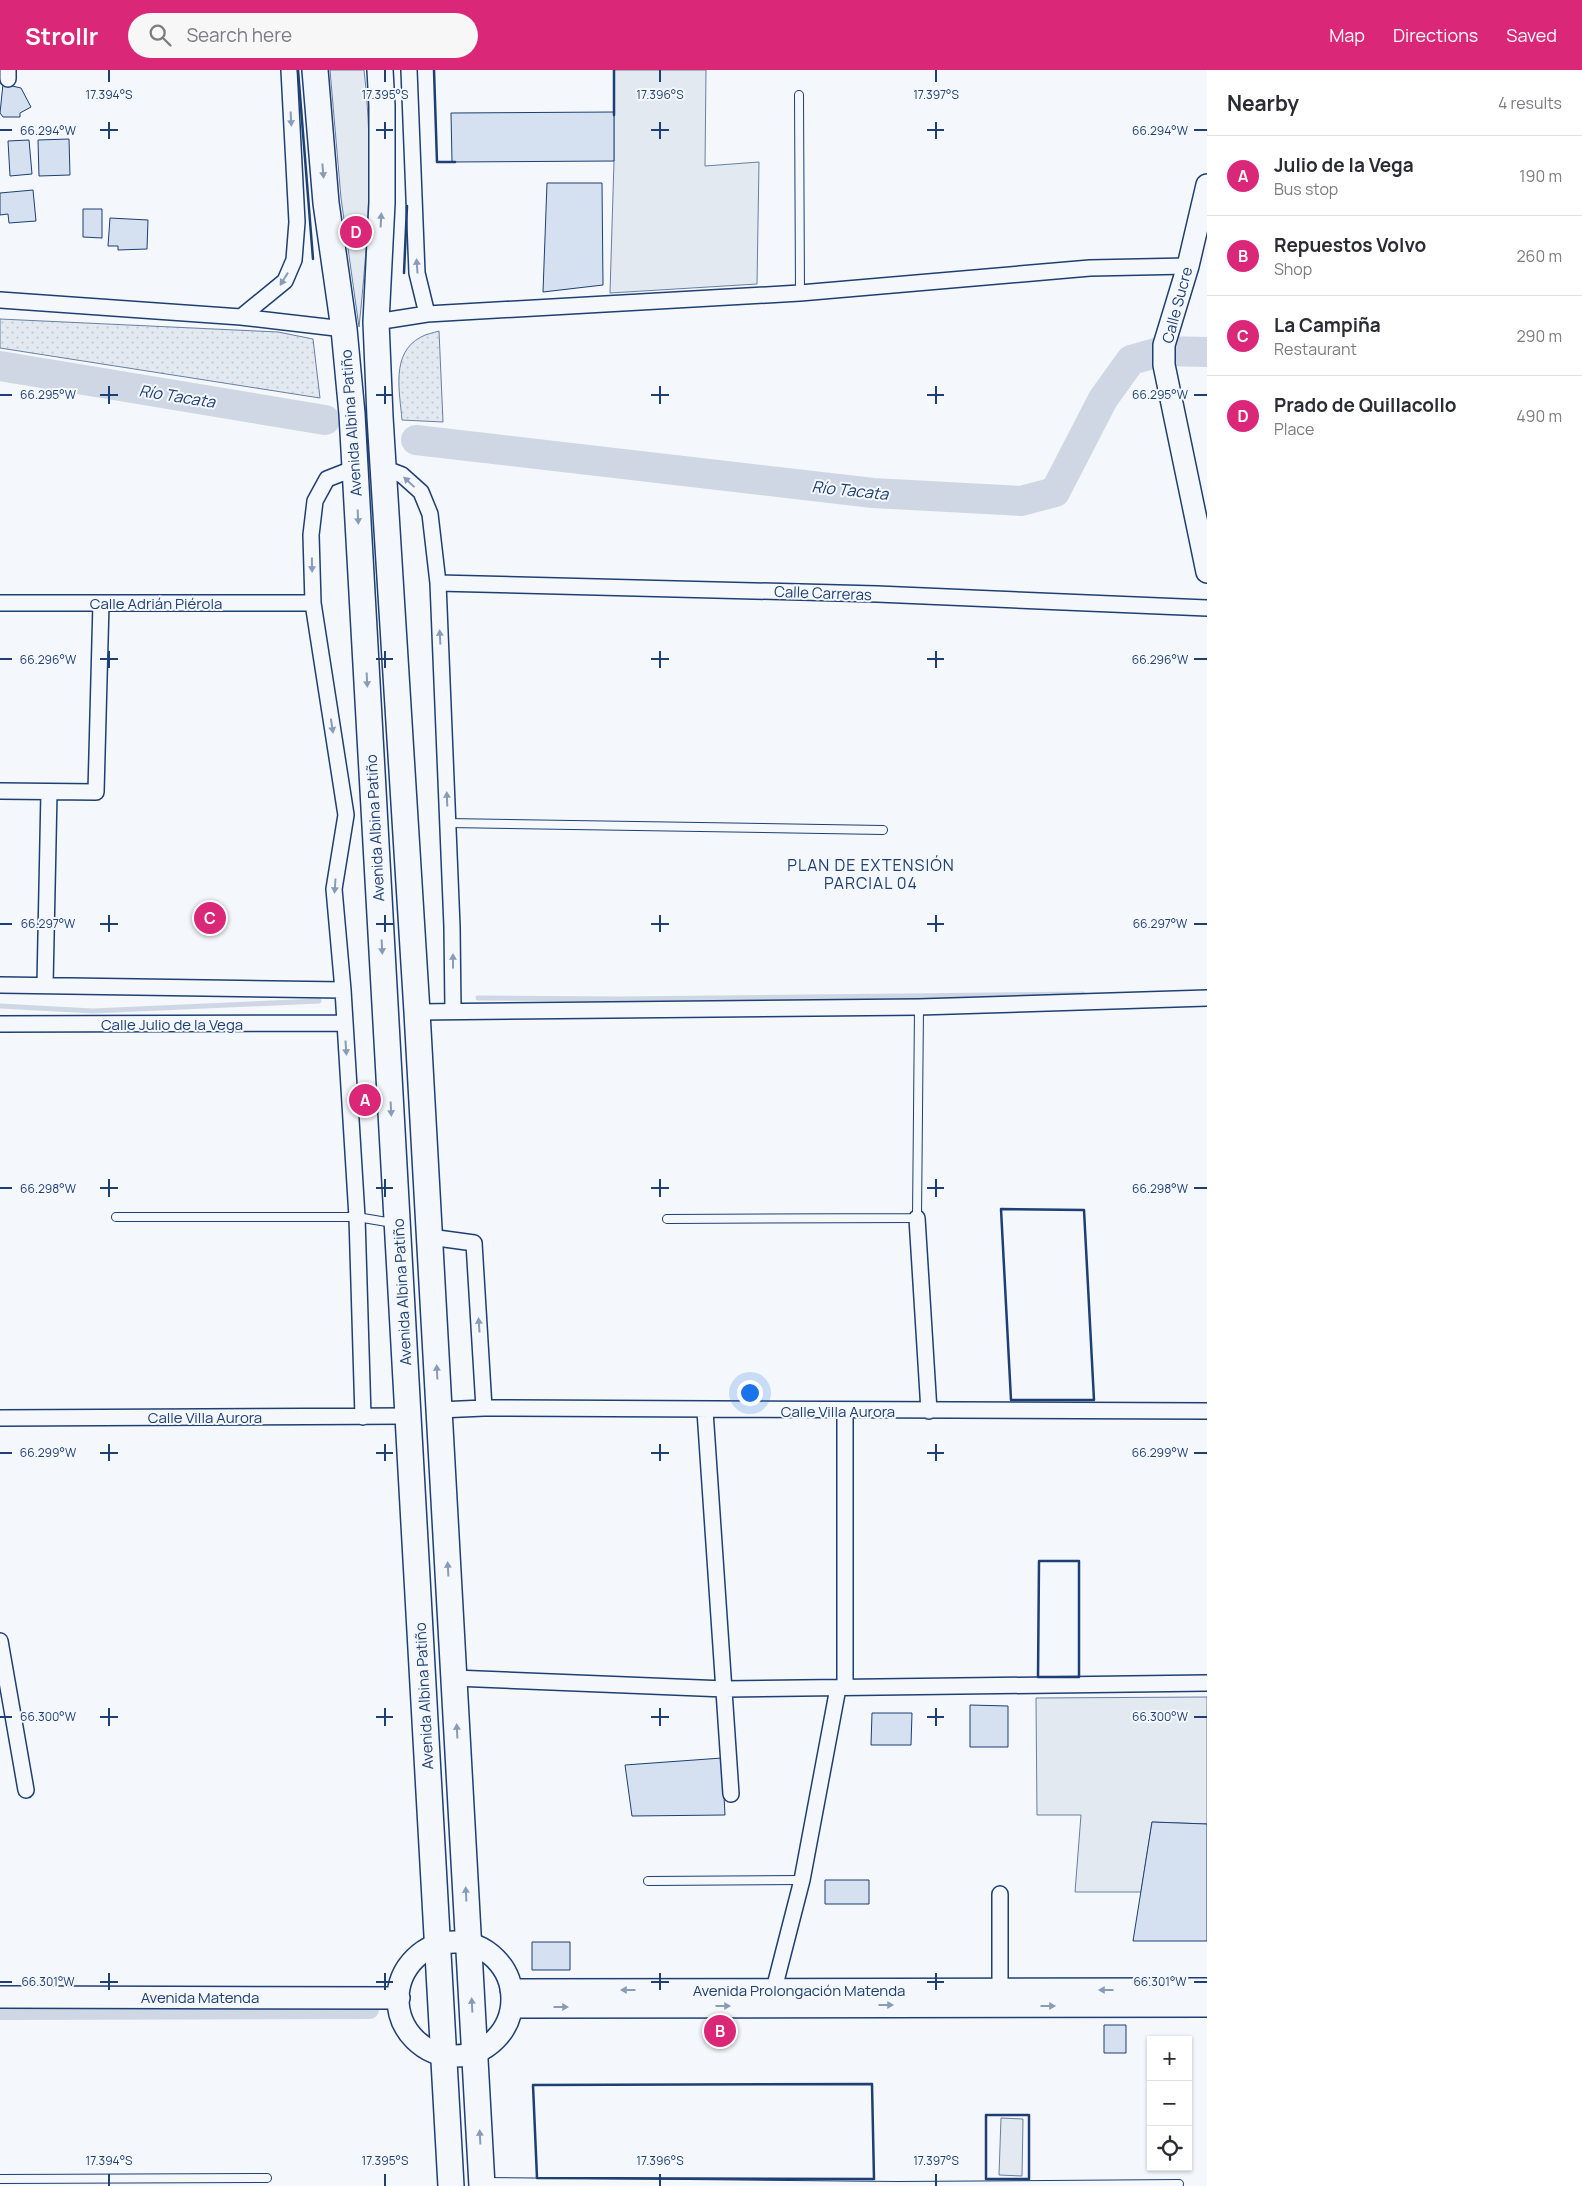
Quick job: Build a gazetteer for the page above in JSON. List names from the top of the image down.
{
  "streets": {
    "highway": ["Avenida Albina Patiño"],
    "main road": ["Calle Sucre", "Avenida Prolongación Matenda", "Avenida Matenda"],
    "street": [
      "Calle Carreras",
      "Calle Adrián Piérola",
      "Calle Julio de la Vega",
      "Calle Villa Aurora"
    ]
  },
  "crossings": [
    ["Avenida Albina Patiño", "Calle Villa Aurora"]
  ],
  "districts": ["PLAN DE EXTENSIÓN PARCIAL 04"],
  "water": ["Río Tacata"],
  "page": {
    "header": "Strollr",
    "search": "Search here",
    "nav": ["Map", "Directions", "Saved"],
    "heading": ["Nearby", "4 results"],
    "list": [
      {
        "mark": "A",
        "name": "Julio de la Vega",
        "note": "Bus stop",
        "value": "190 m"
      },
      {
        "mark": "B",
        "name": "Repuestos Volvo",
        "note": "Shop",
        "value": "260 m"
      },
      {
        "mark": "C",
        "name": "La Campiña",
        "note": "Restaurant",
        "value": "290 m"
      },
      {
        "mark": "D",
        "name": "Prado de Quillacollo",
        "note": "Place",
        "value": "490 m"
      }
    ],
    "pins": [
      "D",
      "C",
      "A",
      "B"
    ],
    "map_buttons": ["+", "−"]
  },
  "coordinates": [
    "17.394°S",
    "17.395°S",
    "17.396°S",
    "17.397°S",
    "66.294°W",
    "66.295°W",
    "66.296°W",
    "66.297°W",
    "66.298°W",
    "66.299°W",
    "66.300°W",
    "66.301°W"
  ]
}
